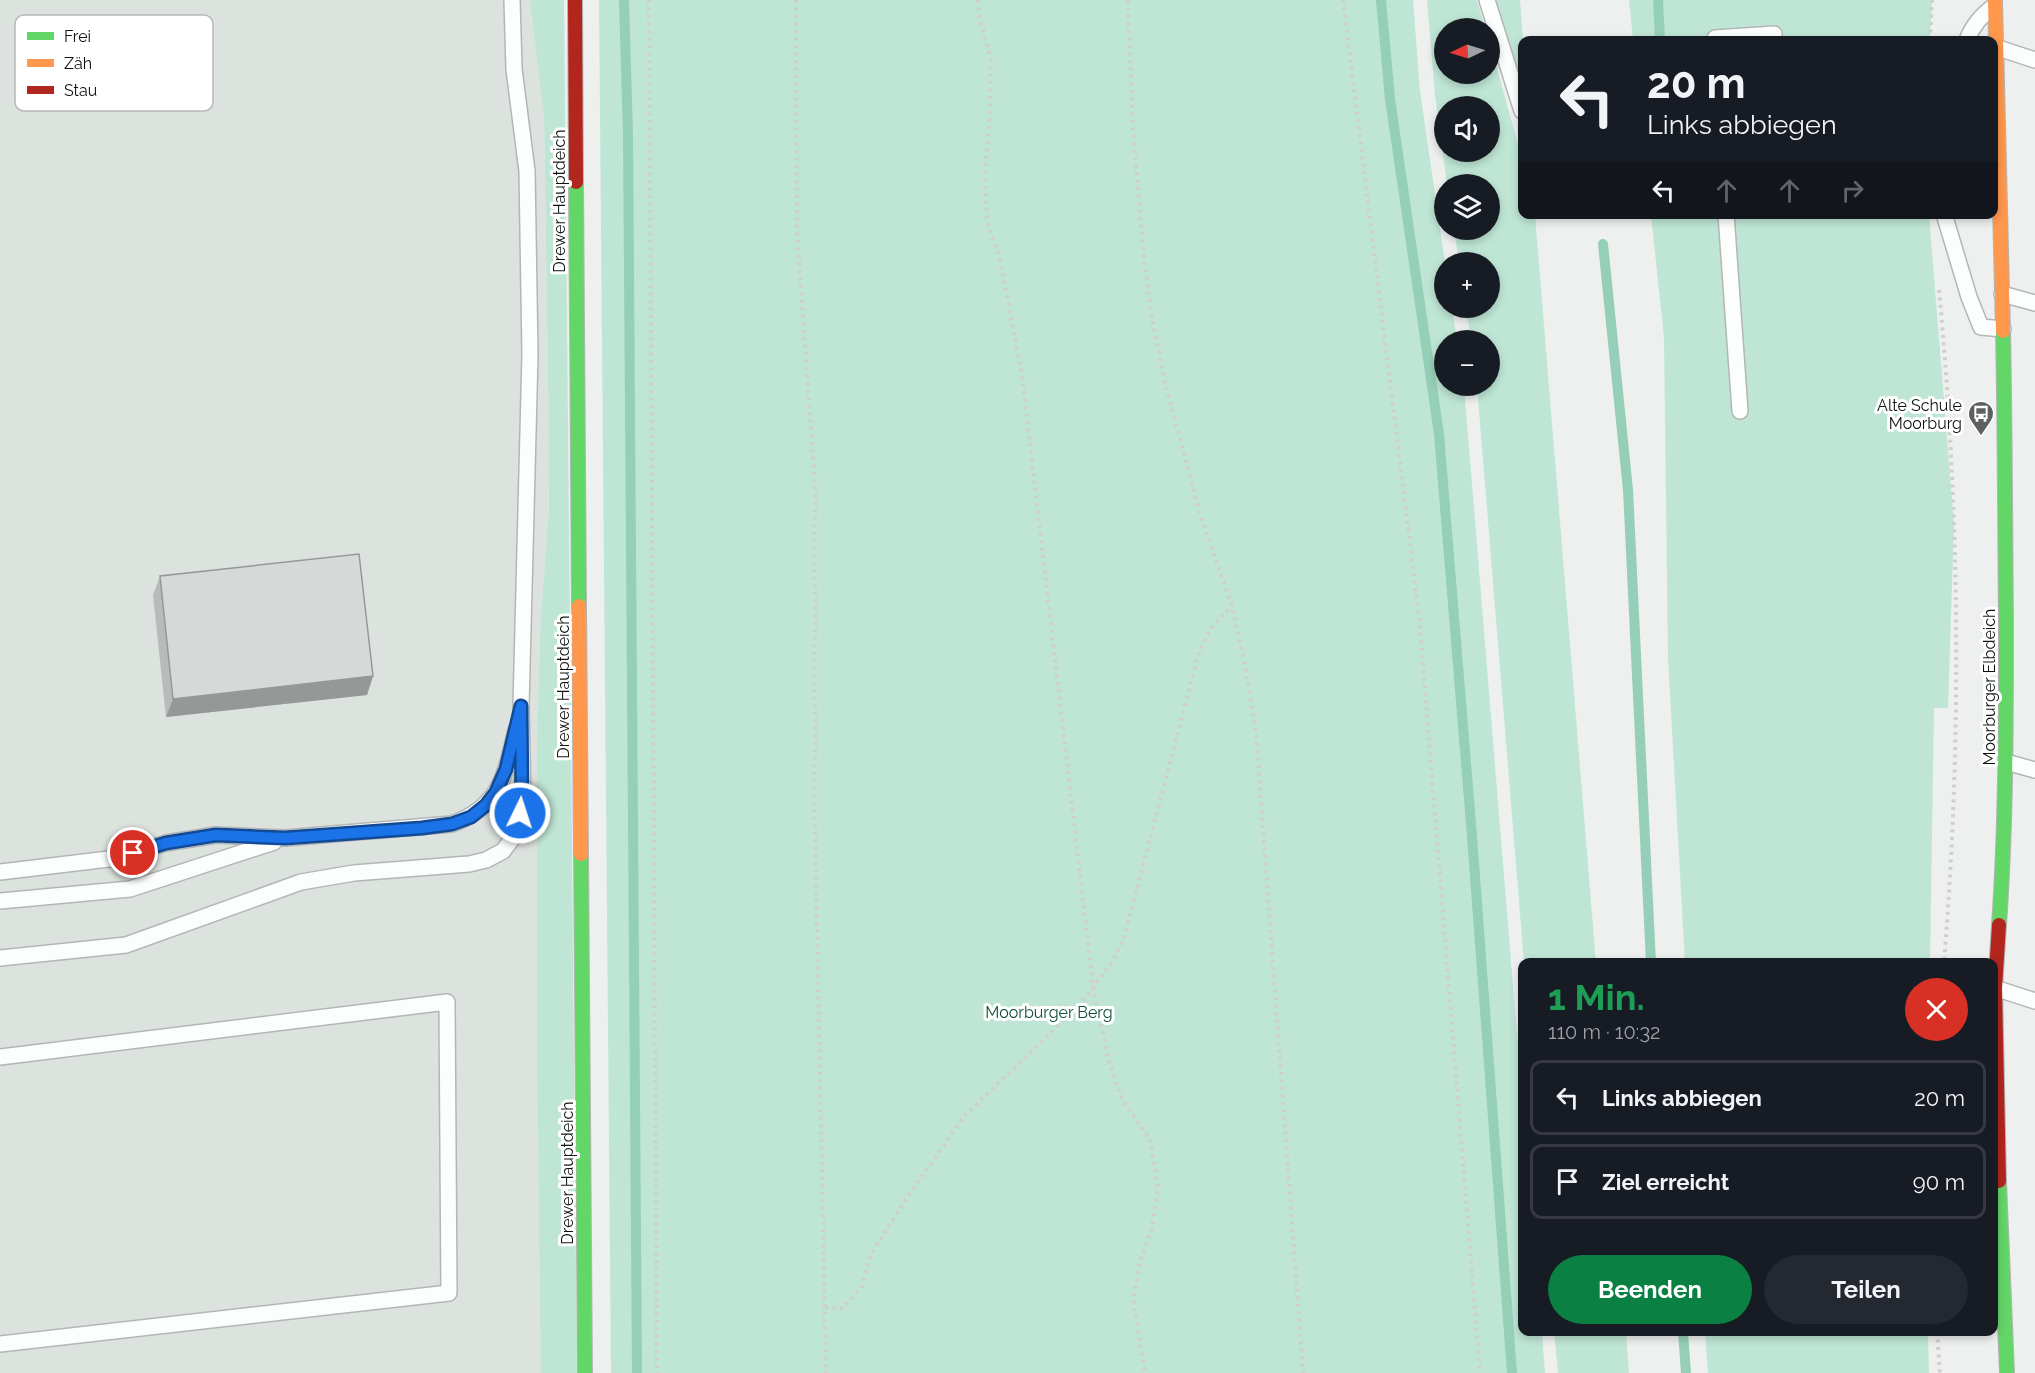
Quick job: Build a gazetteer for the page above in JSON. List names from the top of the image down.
{
  "streets": {
    "street": ["Drewer Hauptdeich", "Moorburger Elbdeich"]
  },
  "parks": ["Moorburger Berg"],
  "places": {
    "bus stop": ["Alte Schule Moorburg"]
  },
  "legend": ["Frei", "Zäh", "Stau"],
  "north": "left",
  "page": {
    "map_buttons": ["+", "−"],
    "turn": ["20 m", "Links abbiegen"],
    "heading": ["1 Min.", "110 m · 10:32"],
    "list": [
      {
        "name": "Links abbiegen",
        "value": "20 m"
      },
      {
        "name": "Ziel erreicht",
        "value": "90 m"
      }
    ],
    "buttons": ["Beenden", "Teilen"]
  }
}
